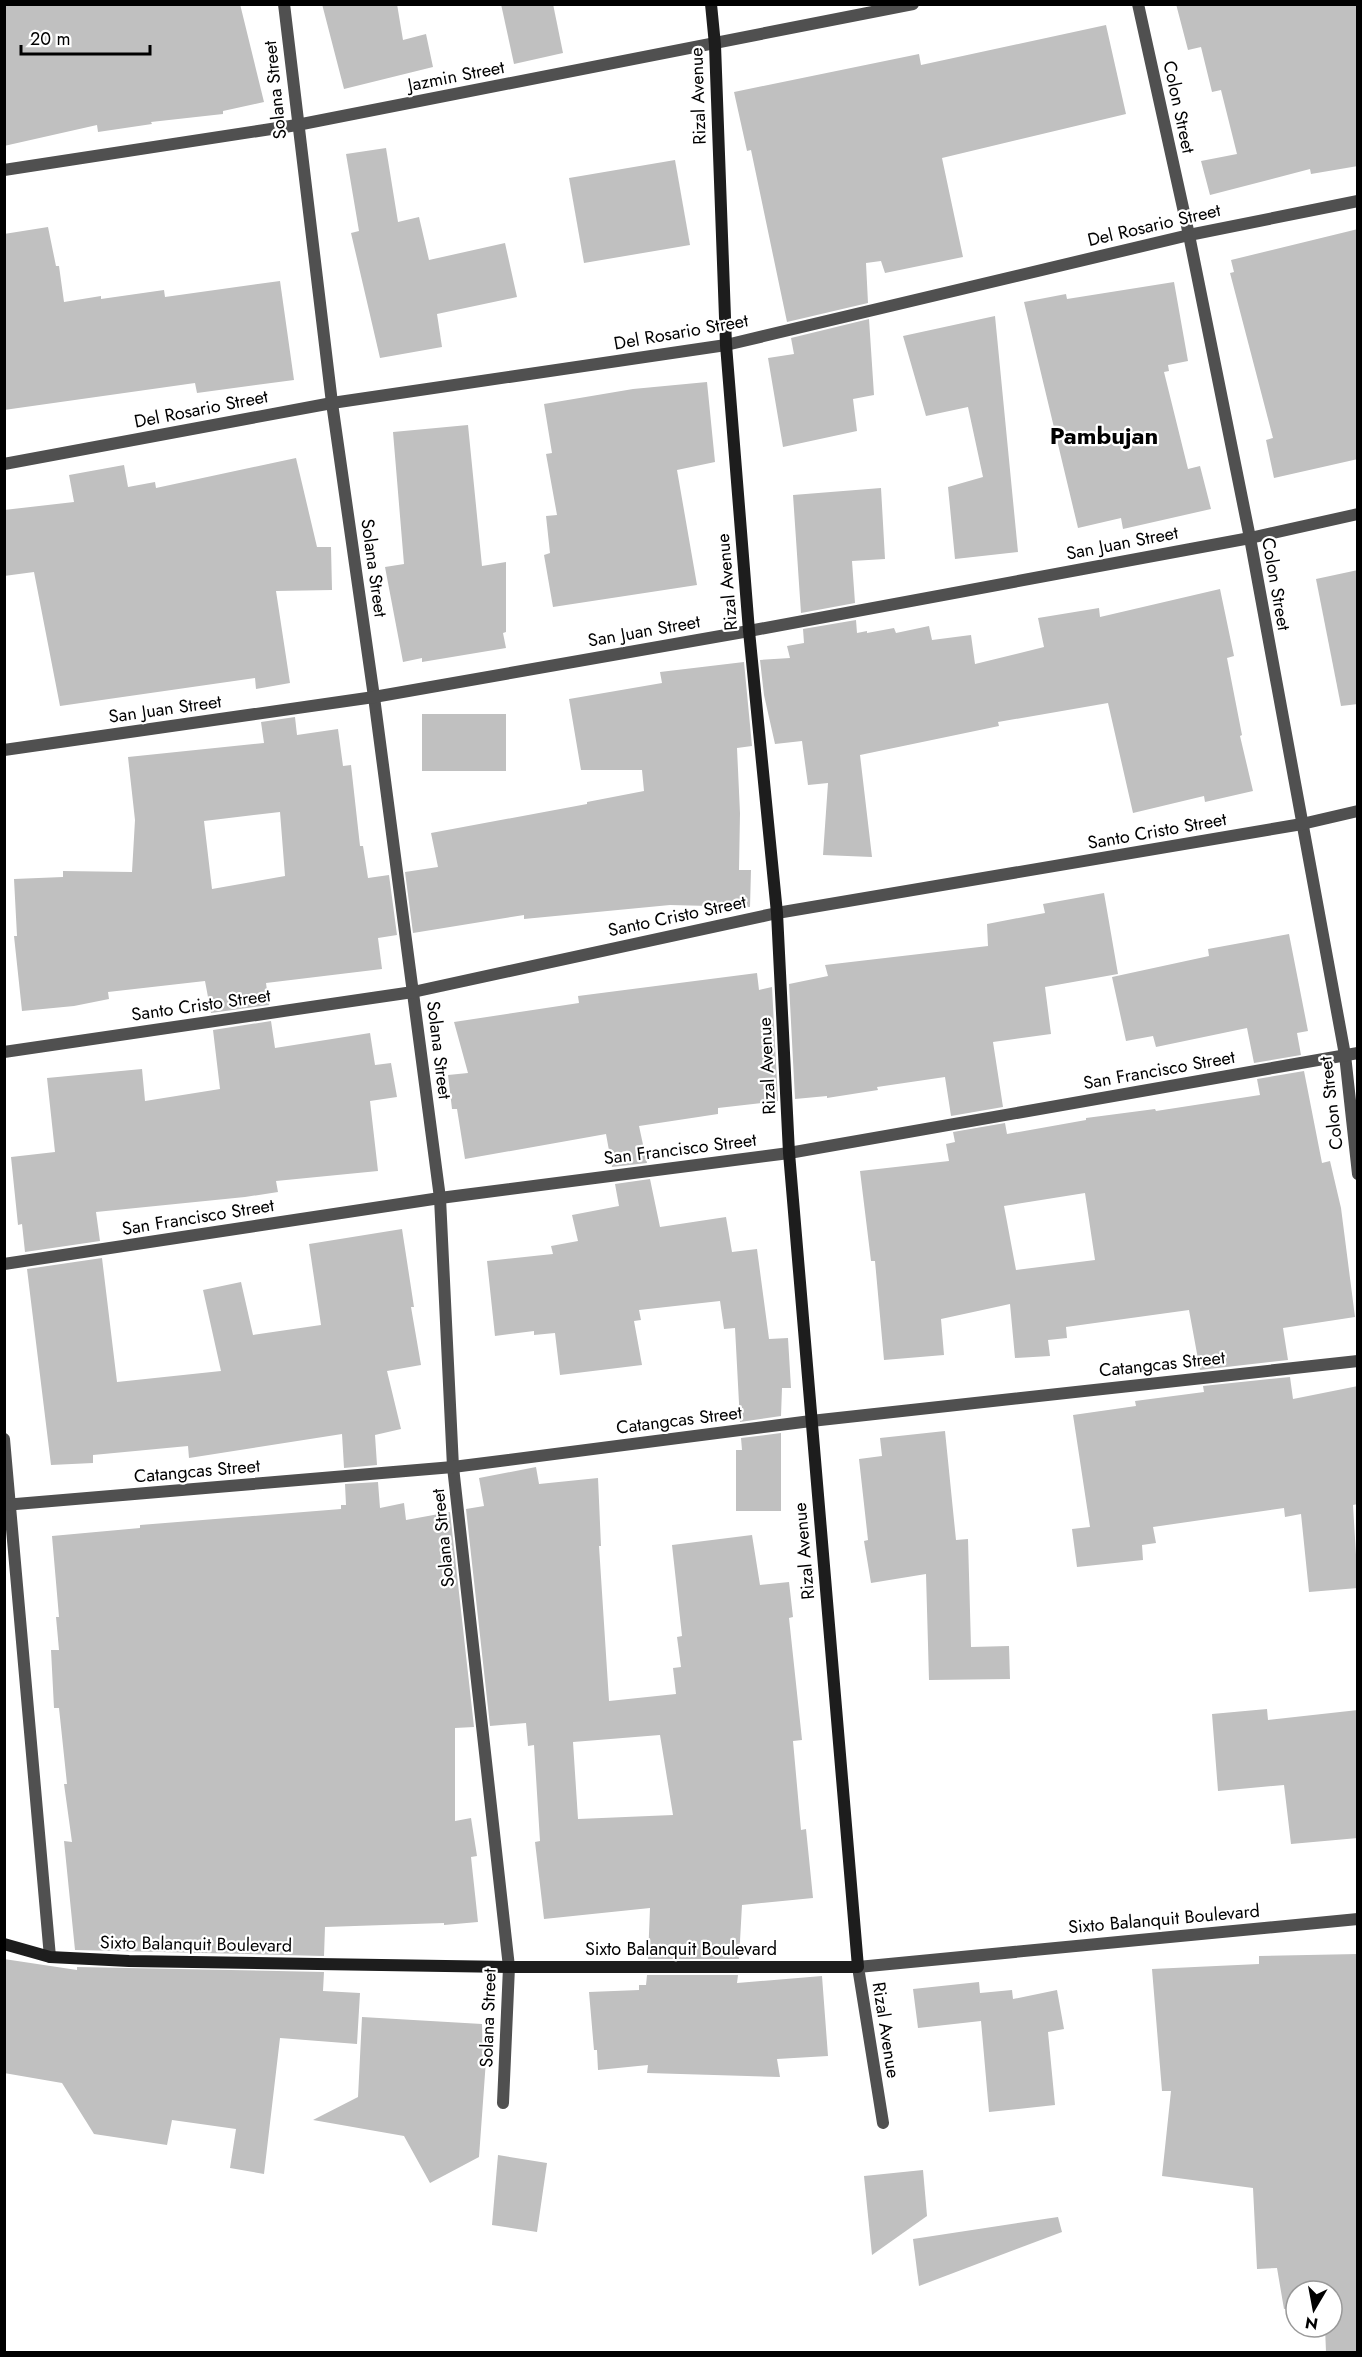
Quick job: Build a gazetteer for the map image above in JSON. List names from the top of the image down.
{
  "streets": {
    "street": [
      "Jazmin Street",
      "Solana Street",
      "Rizal Avenue",
      "Colon Street",
      "Del Rosario Street",
      "San Juan Street",
      "Santo Cristo Street",
      "San Francisco Street",
      "Catangcas Street",
      "Sixto Balanquit Boulevard"
    ]
  },
  "crossings": [
    ["Jazmin Street", "Solana Street"],
    ["Jazmin Street", "Rizal Avenue"],
    ["Solana Street", "Del Rosario Street"],
    ["Solana Street", "San Juan Street"],
    ["Solana Street", "Santo Cristo Street"],
    ["Solana Street", "San Francisco Street"],
    ["Solana Street", "Catangcas Street"],
    ["Solana Street", "Sixto Balanquit Boulevard"],
    ["Rizal Avenue", "Del Rosario Street"],
    ["Rizal Avenue", "San Juan Street"],
    ["Rizal Avenue", "Santo Cristo Street"],
    ["Rizal Avenue", "San Francisco Street"],
    ["Rizal Avenue", "Catangcas Street"],
    ["Rizal Avenue", "Sixto Balanquit Boulevard"],
    ["Colon Street", "Del Rosario Street"],
    ["Colon Street", "San Juan Street"],
    ["Colon Street", "Santo Cristo Street"],
    ["Colon Street", "San Francisco Street"]
  ],
  "districts": ["Pambujan"],
  "scale_bar": "20 m",
  "north": "bottom"
}
